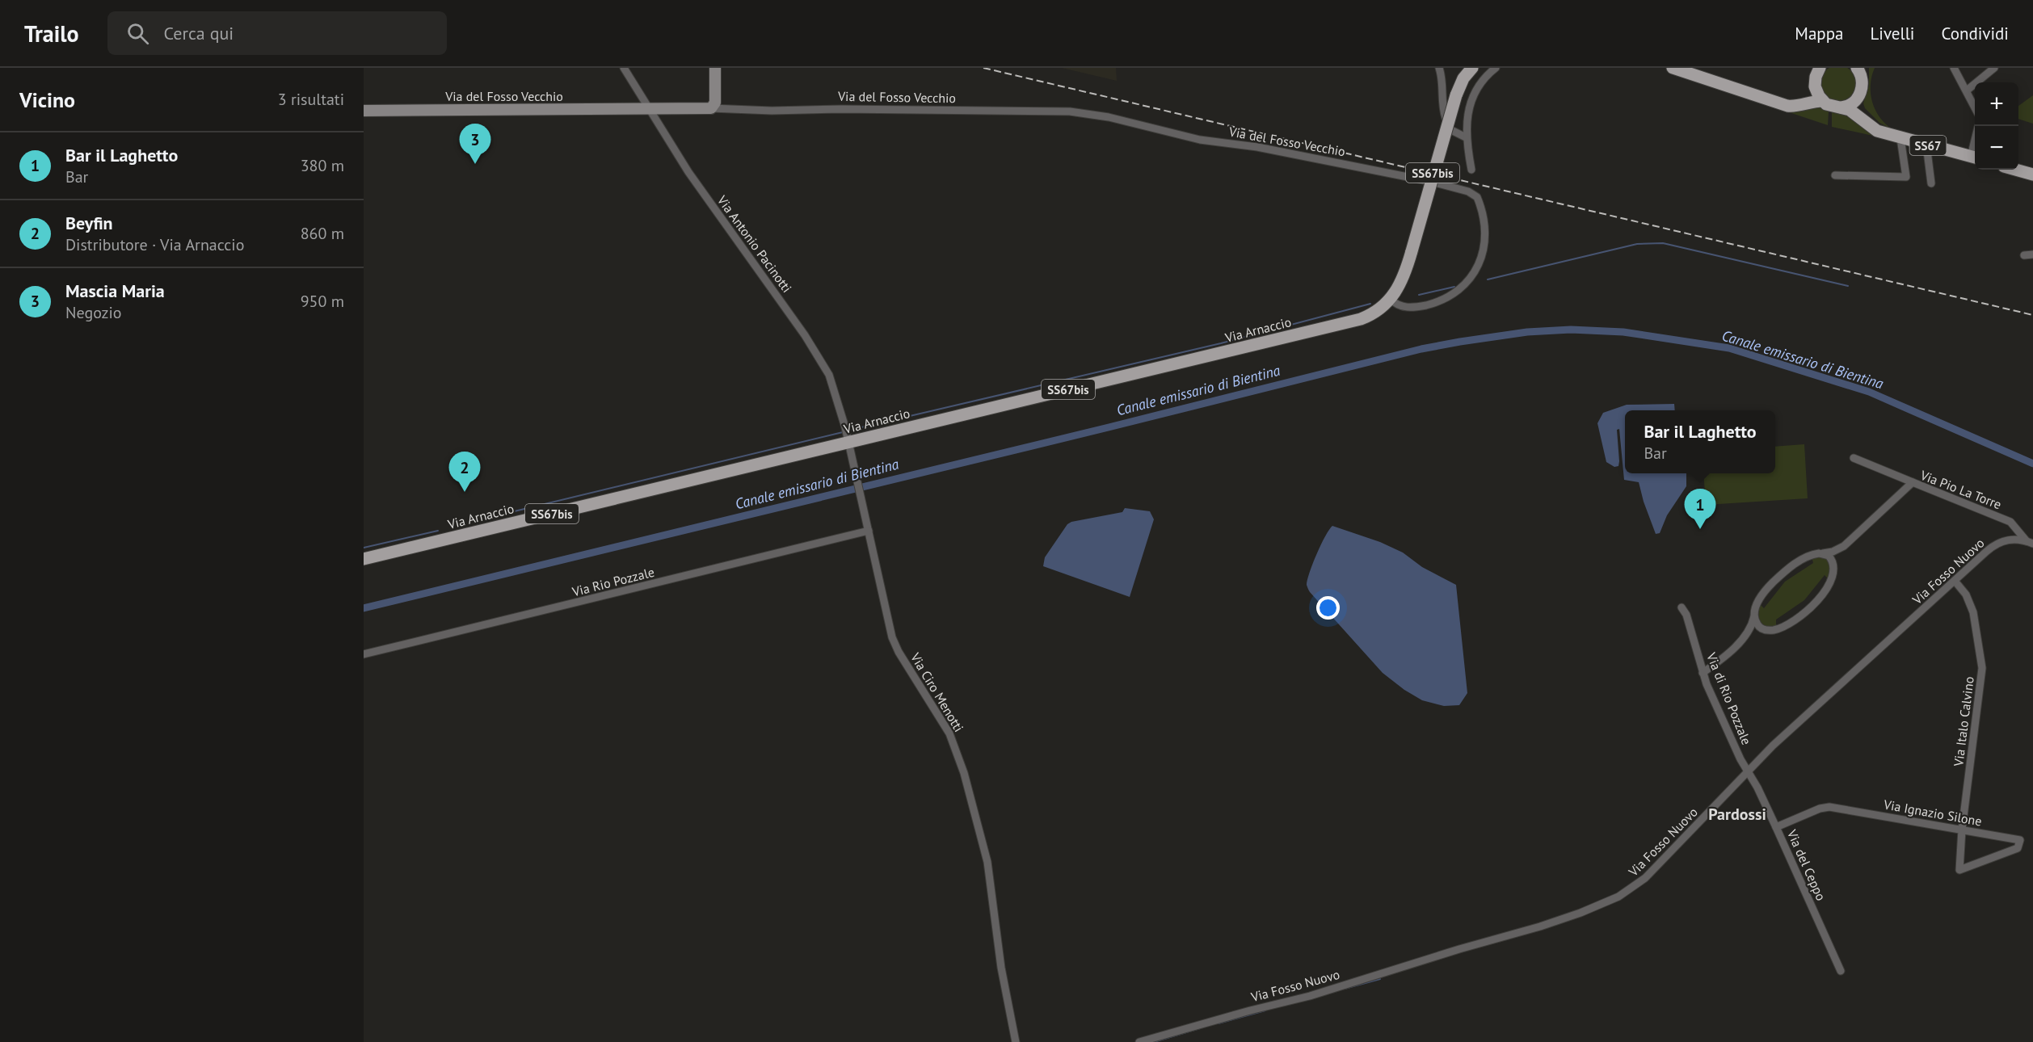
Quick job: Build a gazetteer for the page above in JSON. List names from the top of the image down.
{
  "streets": {
    "main road": ["SS67", "SS67bis", "Via Arnaccio"],
    "street": [
      "Via del Fosso Vecchio",
      "Via Antonio Pacinotti",
      "Via Pio La Torre",
      "Via Fosso Nuovo",
      "Via Rio Pozzale",
      "Via Ciro Menotti",
      "Via di Rio Pozzale",
      "Via Italo Calvino",
      "Via Ignazio Silone",
      "Via del Ceppo"
    ]
  },
  "crossings": [
    ["Via del Fosso Vecchio", "Via Antonio Pacinotti"],
    ["Via Antonio Pacinotti", "Via Arnaccio"],
    ["Via Antonio Pacinotti", "Via Ciro Menotti"],
    ["Via Arnaccio", "Via Ciro Menotti"],
    ["Via Pio La Torre", "Via di Rio Pozzale"],
    ["Via Fosso Nuovo", "Via di Rio Pozzale"],
    ["Via Fosso Nuovo", "Via Italo Calvino"],
    ["Via Fosso Nuovo", "Via del Ceppo"],
    ["Via Rio Pozzale", "Via Ciro Menotti"],
    ["Via di Rio Pozzale", "Via del Ceppo"],
    ["Via Italo Calvino", "Via Ignazio Silone"],
    ["Via Ignazio Silone", "Via del Ceppo"]
  ],
  "districts": ["Pardossi"],
  "water": ["Canale emissario di Bientina"],
  "page": {
    "header": "Trailo",
    "search": "Cerca qui",
    "nav": ["Mappa", "Livelli", "Condividi"],
    "heading": ["Vicino", "3 risultati"],
    "map_buttons": ["+", "−"],
    "pins": ["3", "2", "1"],
    "list": [
      {
        "mark": "1",
        "name": "Bar il Laghetto",
        "note": "Bar",
        "value": "380 m"
      },
      {
        "mark": "2",
        "name": "Beyfin",
        "note": "Distributore · Via Arnaccio",
        "value": "860 m"
      },
      {
        "mark": "3",
        "name": "Mascia Maria",
        "note": "Negozio",
        "value": "950 m"
      }
    ],
    "popup": ["Bar il Laghetto", "Bar"]
  }
}
